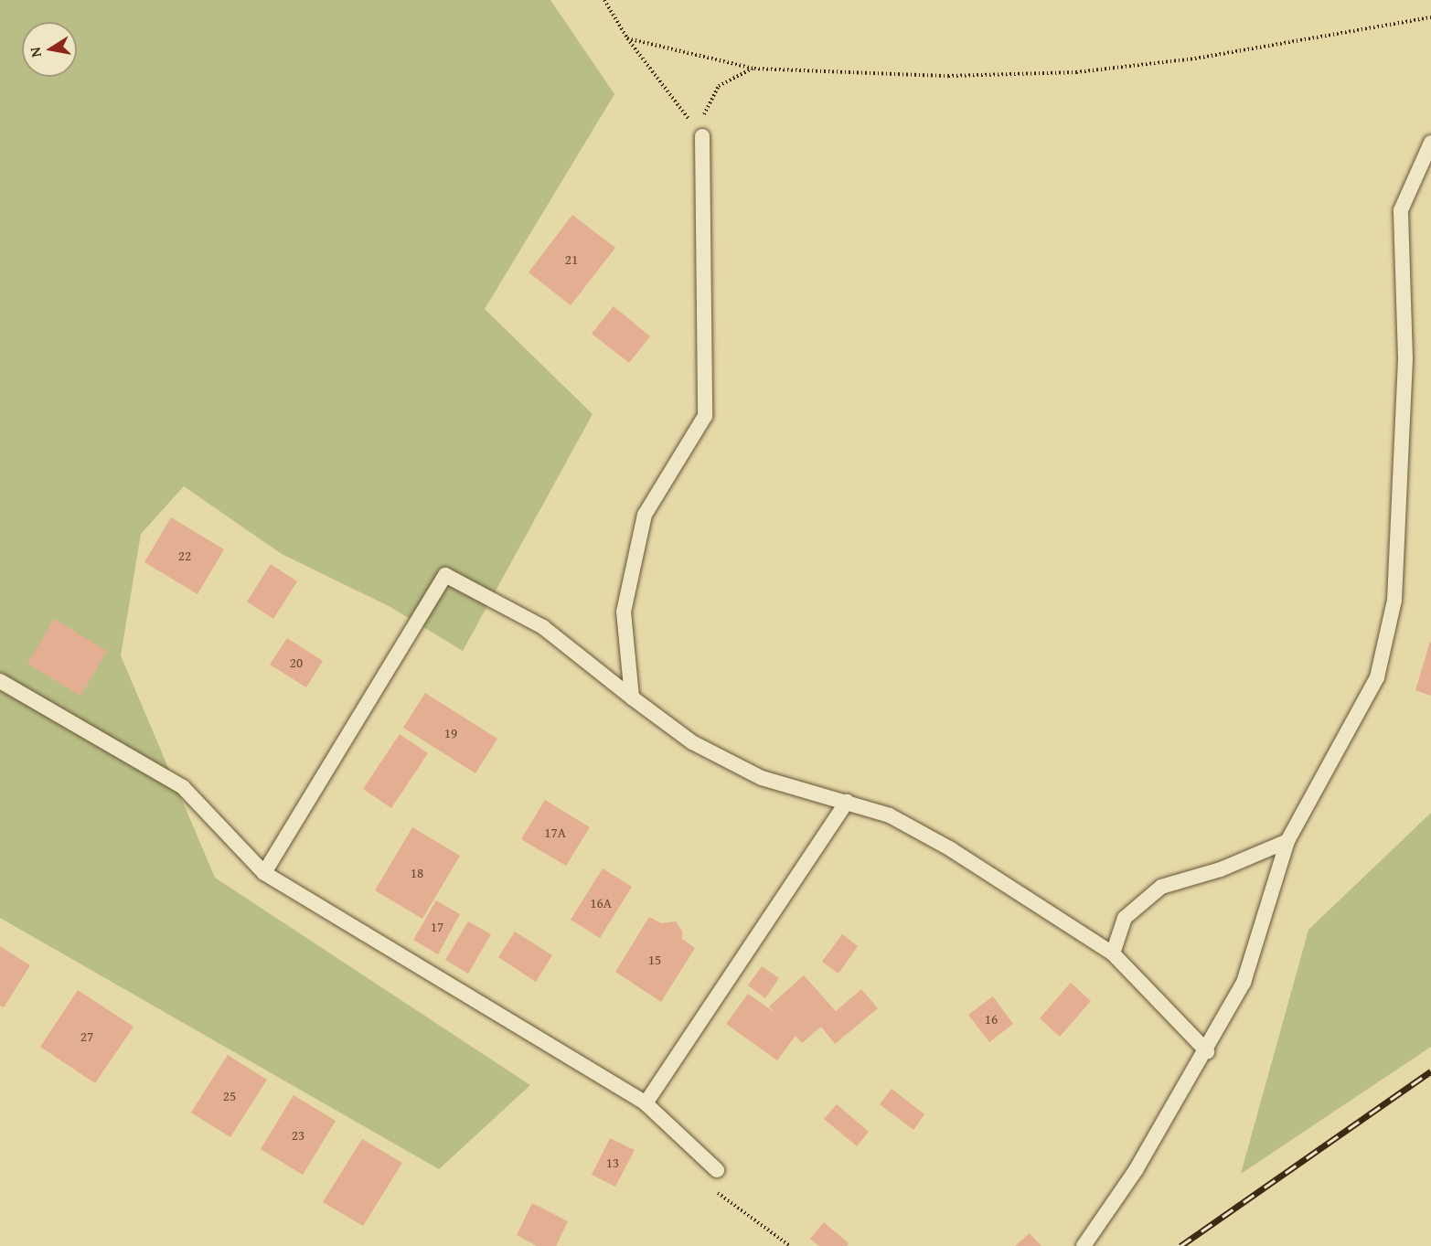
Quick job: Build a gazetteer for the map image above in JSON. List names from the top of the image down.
{
  "house_numbers": [
    "21",
    "22",
    "20",
    "19",
    "17A",
    "18",
    "16А",
    "17",
    "15",
    "16",
    "27",
    "25",
    "23",
    "13"
  ],
  "north": "left"
}
